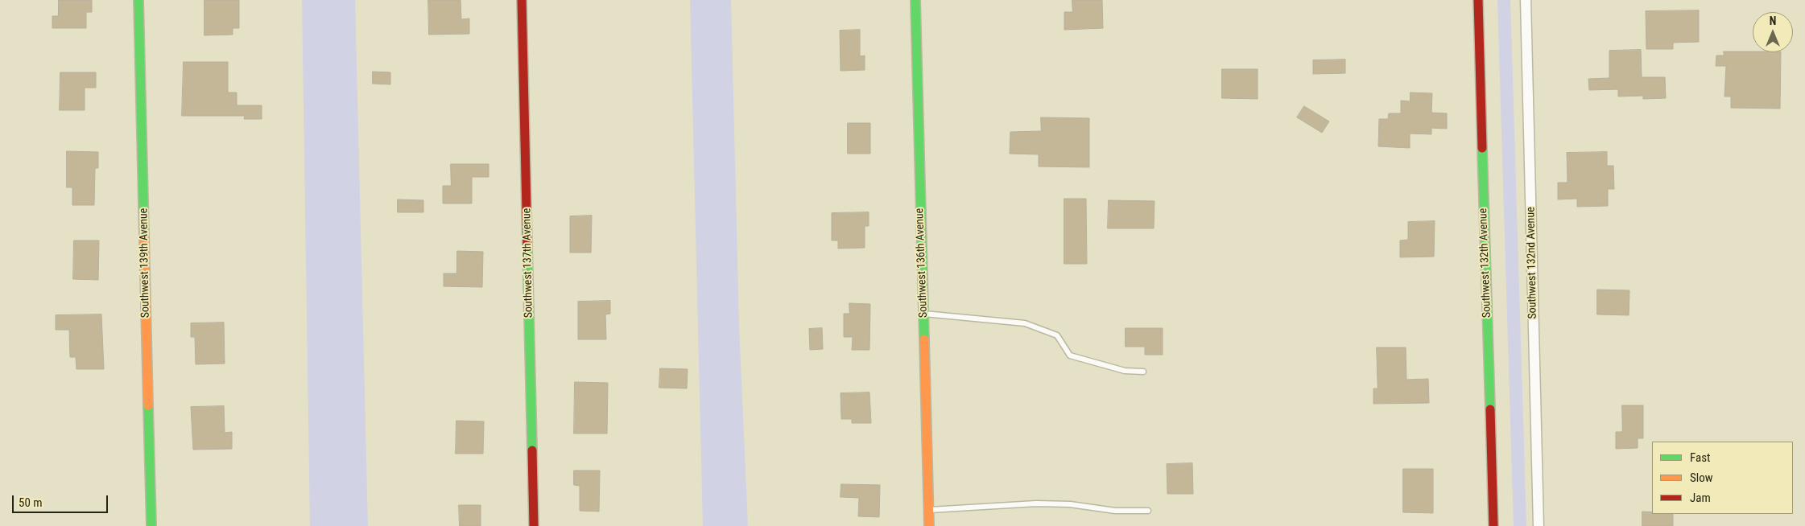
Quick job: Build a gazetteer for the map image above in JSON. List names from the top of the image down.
{
  "streets": {
    "street": [
      "Southwest 139th Avenue",
      "Southwest 137th Avenue",
      "Southwest 136th Avenue",
      "Southwest 132th Avenue",
      "Southwest 132nd Avenue"
    ]
  },
  "legend": ["Fast", "Slow", "Jam"],
  "scale_bar": "50 m",
  "north": "top"
}
